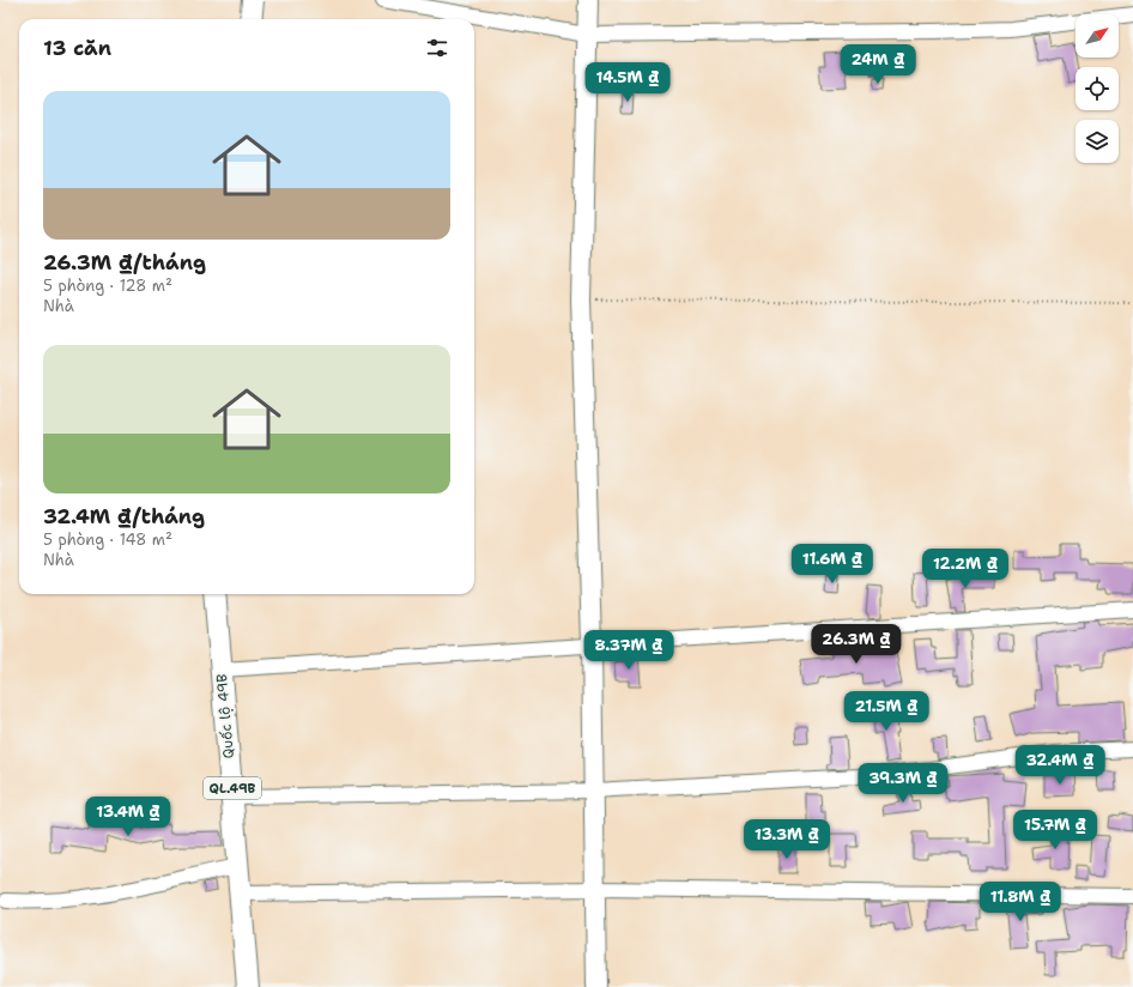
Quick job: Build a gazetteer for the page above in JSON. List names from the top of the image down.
{
  "streets": {
    "main road": ["Quốc lộ 49B", "QL.49B"]
  },
  "north": "top right",
  "page": {
    "heading": "13 căn",
    "price": [
      "24M ₫",
      "14.5M ₫",
      "11.6M ₫",
      "12.2M ₫",
      "26.3M ₫",
      "8.37M ₫",
      "21.5M ₫",
      "32.4M ₫",
      "39.3M ₫",
      "13.4M ₫",
      "15.7M ₫",
      "13.3M ₫",
      "11.8M ₫"
    ],
    "list": [
      {
        "name": "26.3M ₫/tháng",
        "note": "5 phòng · 128 m² · Nhà"
      },
      {
        "name": "32.4M ₫/tháng",
        "note": "5 phòng · 148 m² · Nhà"
      }
    ]
  }
}
